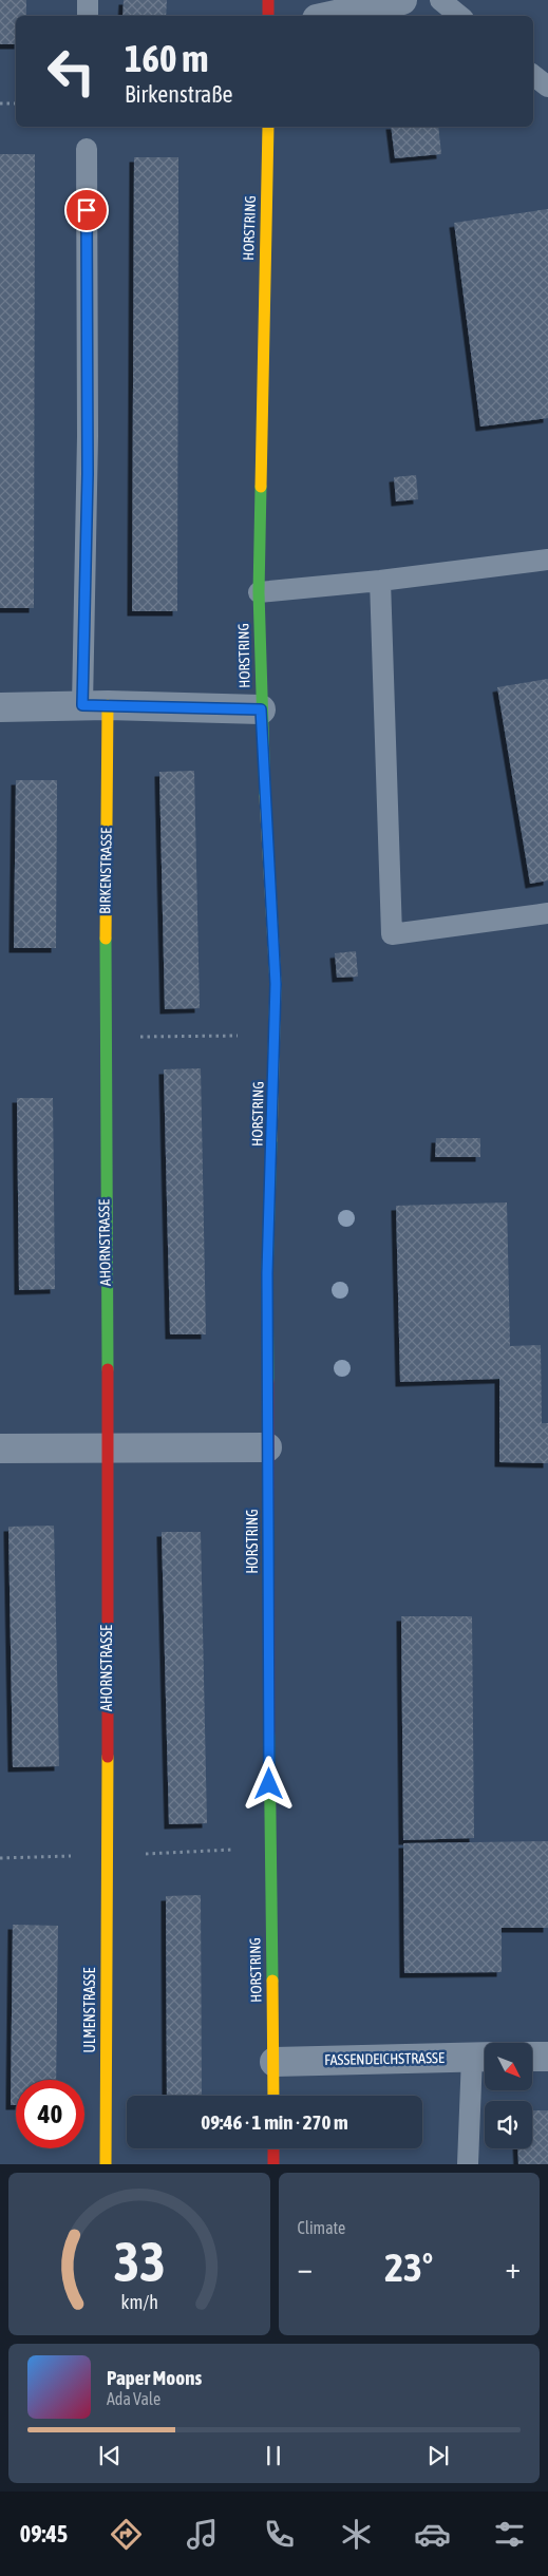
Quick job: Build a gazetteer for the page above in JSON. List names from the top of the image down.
{
  "streets": {
    "street": [
      "HORSTRING",
      "BIRKENSTRASSE",
      "AHORNSTRASSE",
      "ULMENSTRASSE",
      "FASSENDEICHSTRASSE"
    ]
  },
  "crossings": [
    ["HORSTRING", "FASSENDEICHSTRASSE"],
    ["BIRKENSTRASSE", "AHORNSTRASSE"],
    ["AHORNSTRASSE", "ULMENSTRASSE"]
  ],
  "north": "bottom right",
  "page": {
    "turn": ["160 m", "Birkenstraße"],
    "limit": "40",
    "trip": "09:46 · 1 min · 270 m",
    "tile": "Climate",
    "heat": ["−", "23°", "+"],
    "song": ["Paper Moons", "Ada Vale"],
    "tabs": "09:45",
    "gauge": ["33", "km/h"]
  }
}
